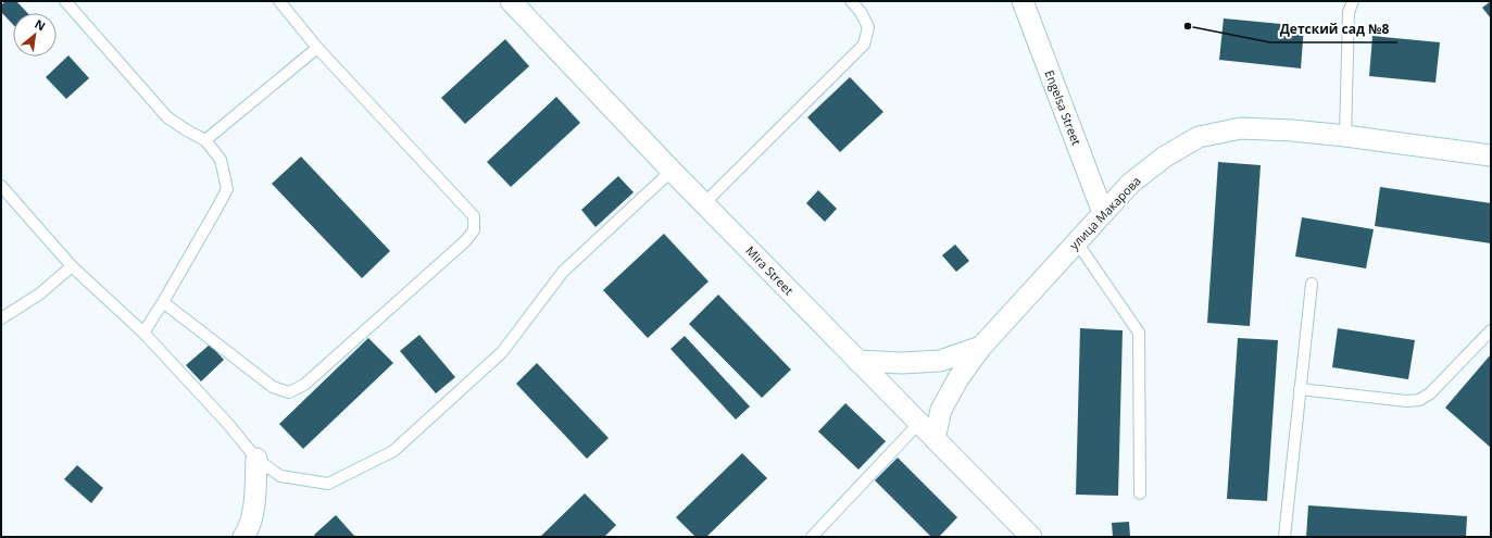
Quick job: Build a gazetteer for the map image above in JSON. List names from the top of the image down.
{
  "streets": {
    "street": ["Engelsa Street", "улица Макарова", "Mira Street"]
  },
  "crossings": [
    ["Engelsa Street", "улица Макарова"],
    ["улица Макарова", "Mira Street"]
  ],
  "places": ["Детский сад №8"],
  "north": "top right"
}
